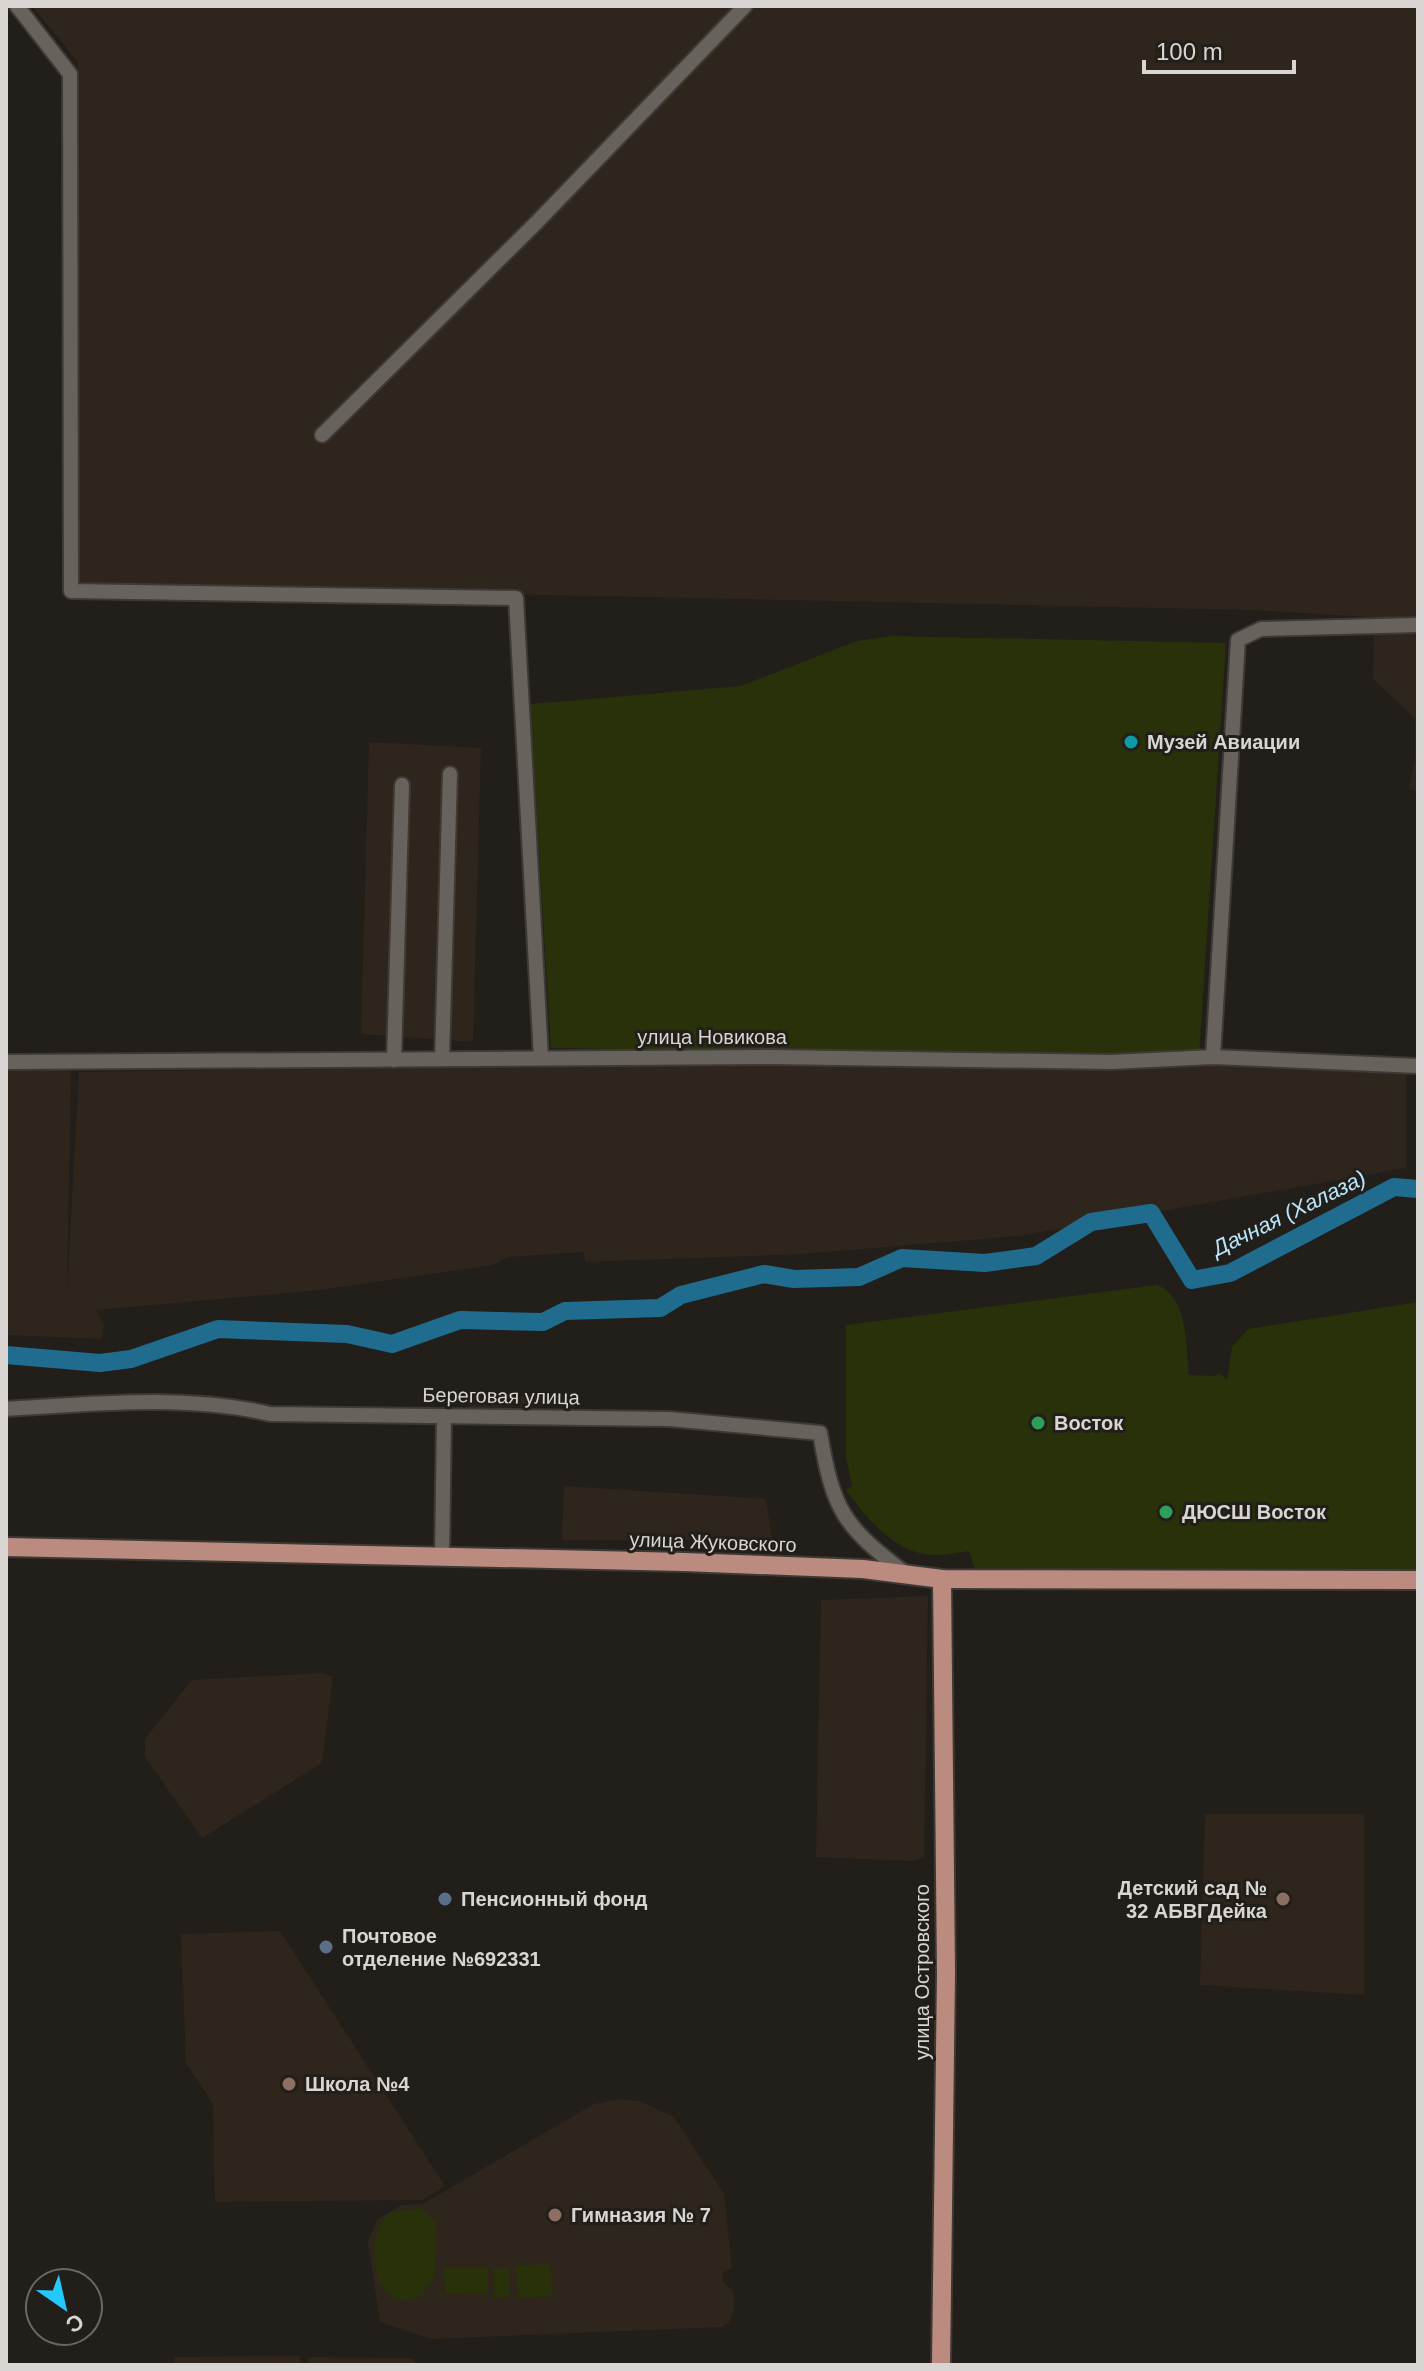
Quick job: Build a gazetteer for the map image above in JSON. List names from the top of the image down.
{
  "streets": {
    "main road": ["улица Жуковского", "улица Островского"],
    "street": ["улица Новикова", "Береговая улица"]
  },
  "crossings": [
    ["Береговая улица", "улица Жуковского"],
    ["улица Жуковского", "улица Островского"]
  ],
  "water": ["Дачная (Халаза)"],
  "places": [
    "Музей Авиации",
    "Восток",
    "ДЮСШ Восток",
    "Пенсионный фонд",
    "Детский сад № 32 АБВГДейка",
    "Почтовое отделение №692331",
    "Школа №4",
    "Гимназия № 7"
  ],
  "scale_bar": "100 m",
  "north": "bottom right"
}
